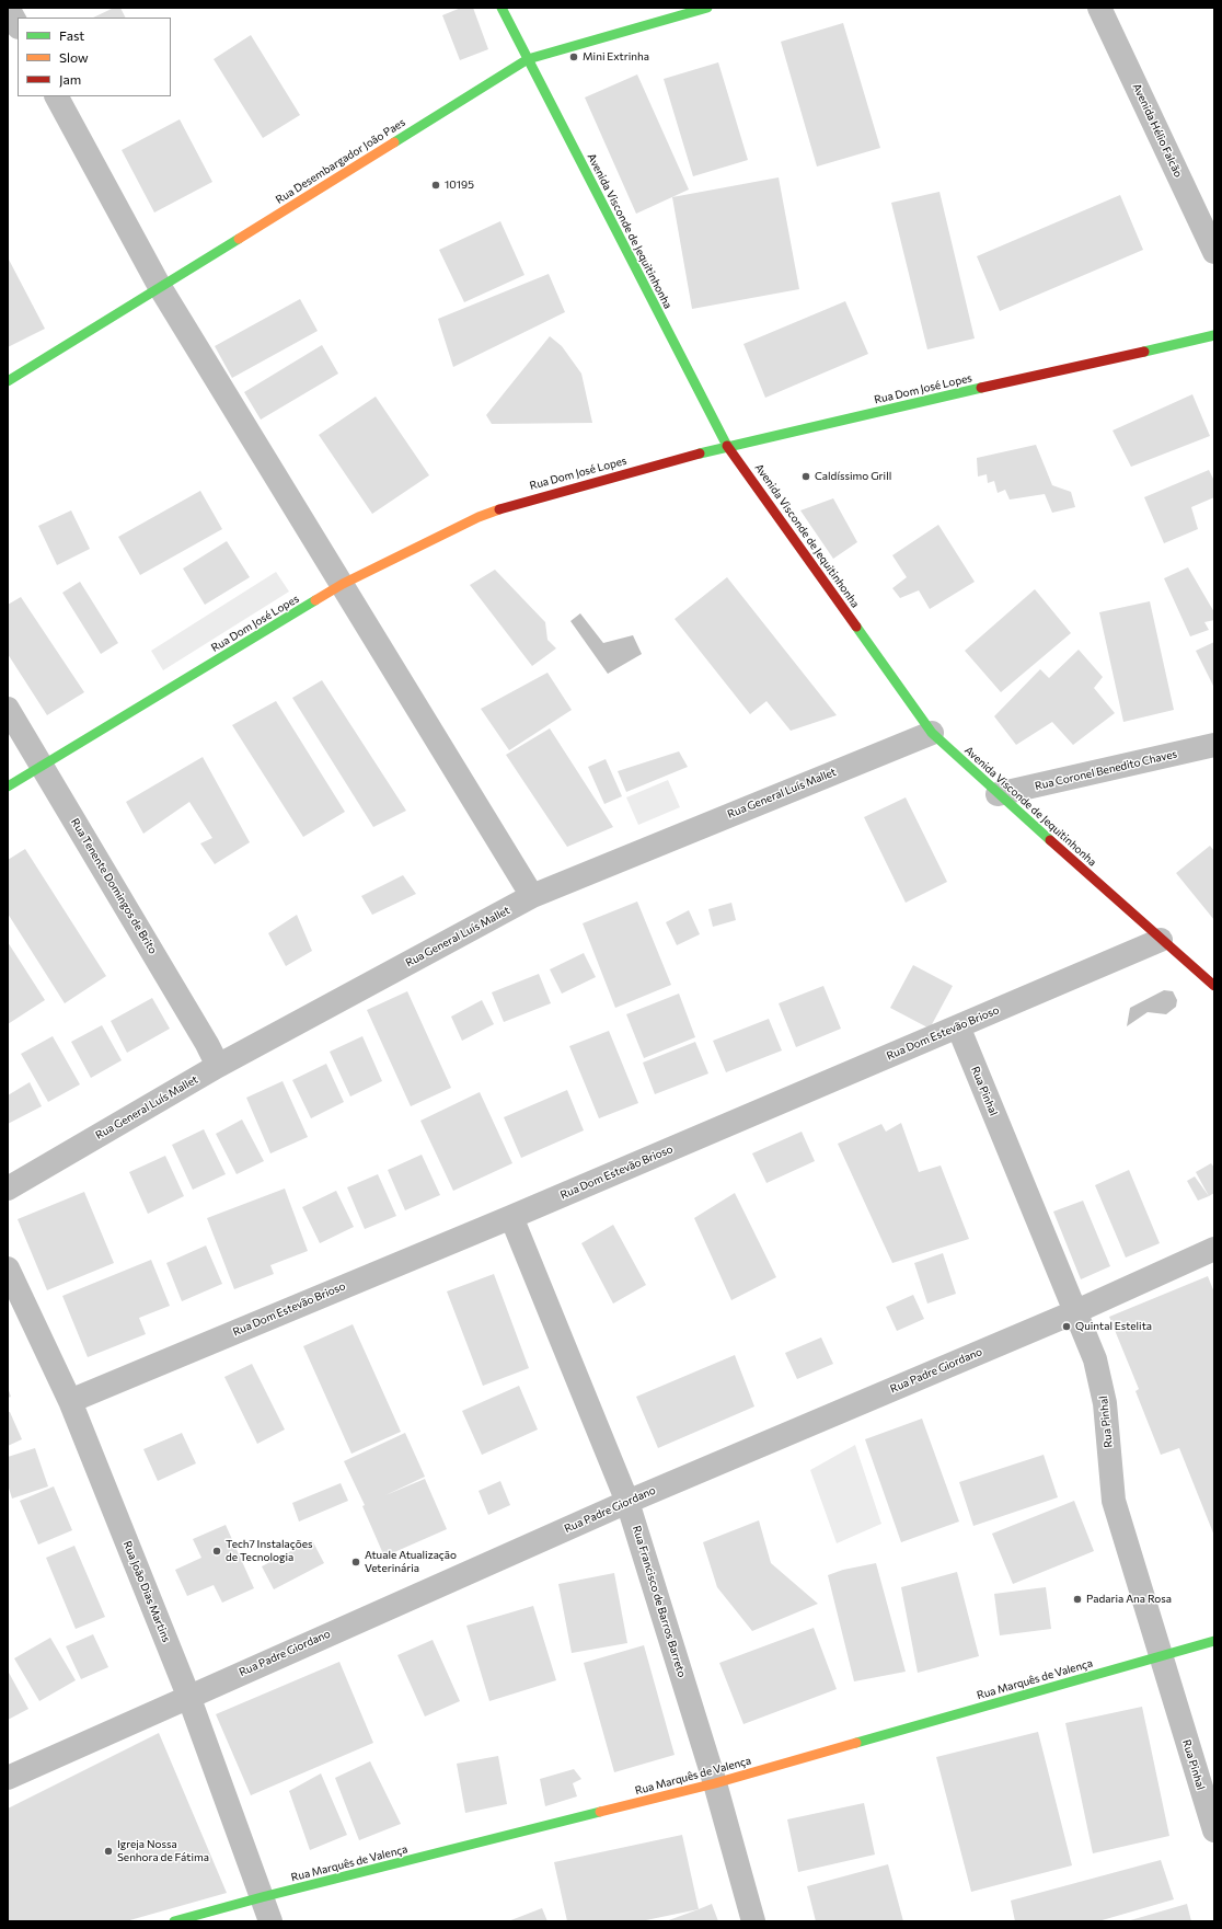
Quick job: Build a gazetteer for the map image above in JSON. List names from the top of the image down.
{
  "streets": {
    "street": [
      "Avenida Hélio Falcão",
      "Rua Desembargador João Paes",
      "Avenida Visconde de Jequitinhonha",
      "Rua Dom José Lopes",
      "Rua Coronel Benedito Chaves",
      "Rua General Luís Mallet",
      "Rua Tenente Domingos de Brito",
      "Rua Dom Estevão Brioso",
      "Rua Pinhal",
      "Rua Padre Giordano",
      "Rua João Dias Martins",
      "Rua Francisco de Barros Barreto",
      "Rua Marquês de Valença"
    ]
  },
  "crossings": [
    ["Rua Desembargador João Paes", "Avenida Visconde de Jequitinhonha"],
    ["Avenida Visconde de Jequitinhonha", "Rua Dom José Lopes"],
    ["Avenida Visconde de Jequitinhonha", "Rua Coronel Benedito Chaves"],
    ["Avenida Visconde de Jequitinhonha", "Rua General Luís Mallet"],
    ["Avenida Visconde de Jequitinhonha", "Rua Dom Estevão Brioso"],
    ["Rua Dom José Lopes", "Rua Tenente Domingos de Brito"],
    ["Rua General Luís Mallet", "Rua Tenente Domingos de Brito"],
    ["Rua Dom Estevão Brioso", "Rua Pinhal"],
    ["Rua Dom Estevão Brioso", "Rua João Dias Martins"],
    ["Rua Dom Estevão Brioso", "Rua Francisco de Barros Barreto"],
    ["Rua Pinhal", "Rua Padre Giordano"],
    ["Rua Pinhal", "Rua Marquês de Valença"],
    ["Rua Padre Giordano", "Rua João Dias Martins"],
    ["Rua Padre Giordano", "Rua Francisco de Barros Barreto"],
    ["Rua João Dias Martins", "Rua Marquês de Valença"],
    ["Rua Francisco de Barros Barreto", "Rua Marquês de Valença"]
  ],
  "places": [
    "Mini Extrinha",
    "10195",
    "Caldíssimo Grill",
    "Quintal Estelita",
    "Tech7 Instalações de Tecnologia",
    "Atuale Atualização Veterinária",
    "Padaria Ana Rosa",
    "Igreja Nossa Senhora de Fátima"
  ],
  "legend": ["Fast", "Slow", "Jam"]
}
